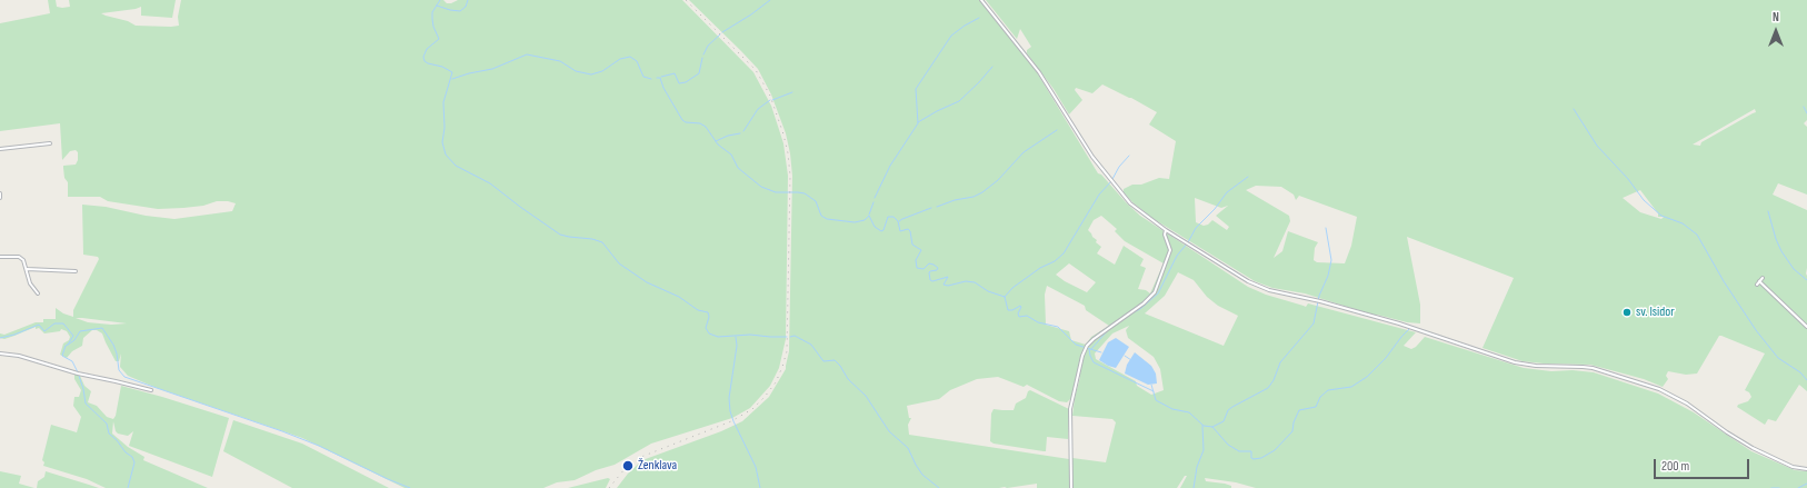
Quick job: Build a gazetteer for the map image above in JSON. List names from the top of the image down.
{
  "places": ["sv. Isidor", "Ženklava"],
  "scale_bar": "200 m",
  "north": "top"
}
